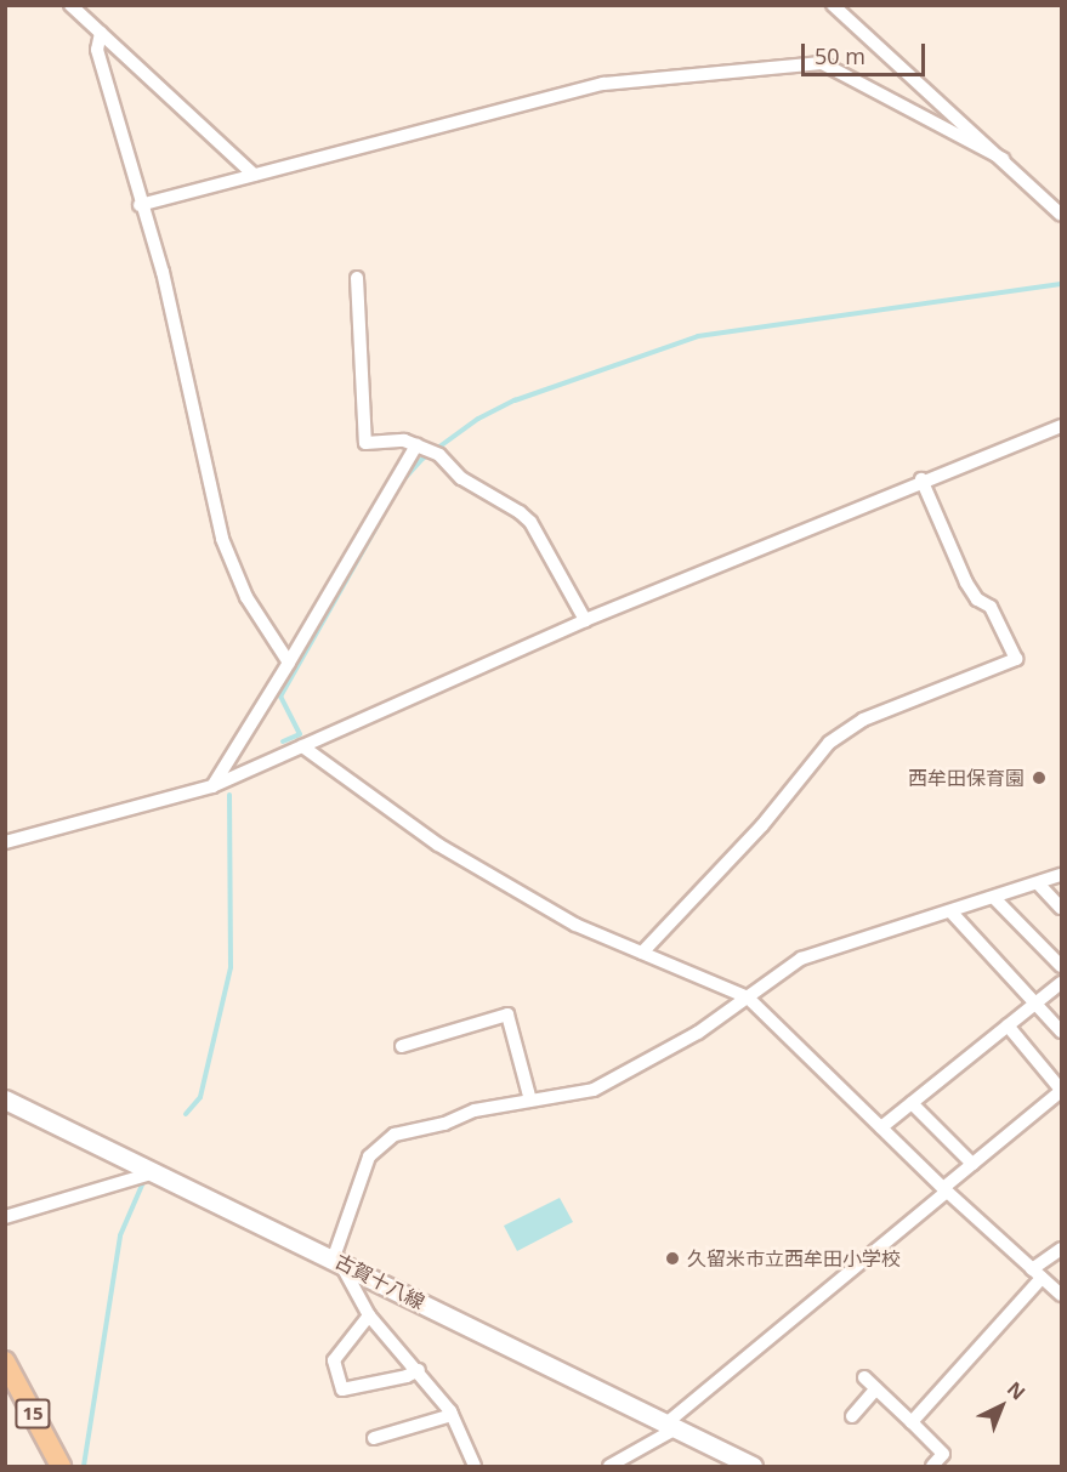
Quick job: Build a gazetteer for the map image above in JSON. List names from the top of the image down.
{
  "streets": {
    "main road": ["古賀十八線", "15"]
  },
  "places": ["西牟田保育園", "久留米市立西牟田小学校"],
  "scale_bar": "50 m",
  "north": "top right"
}
